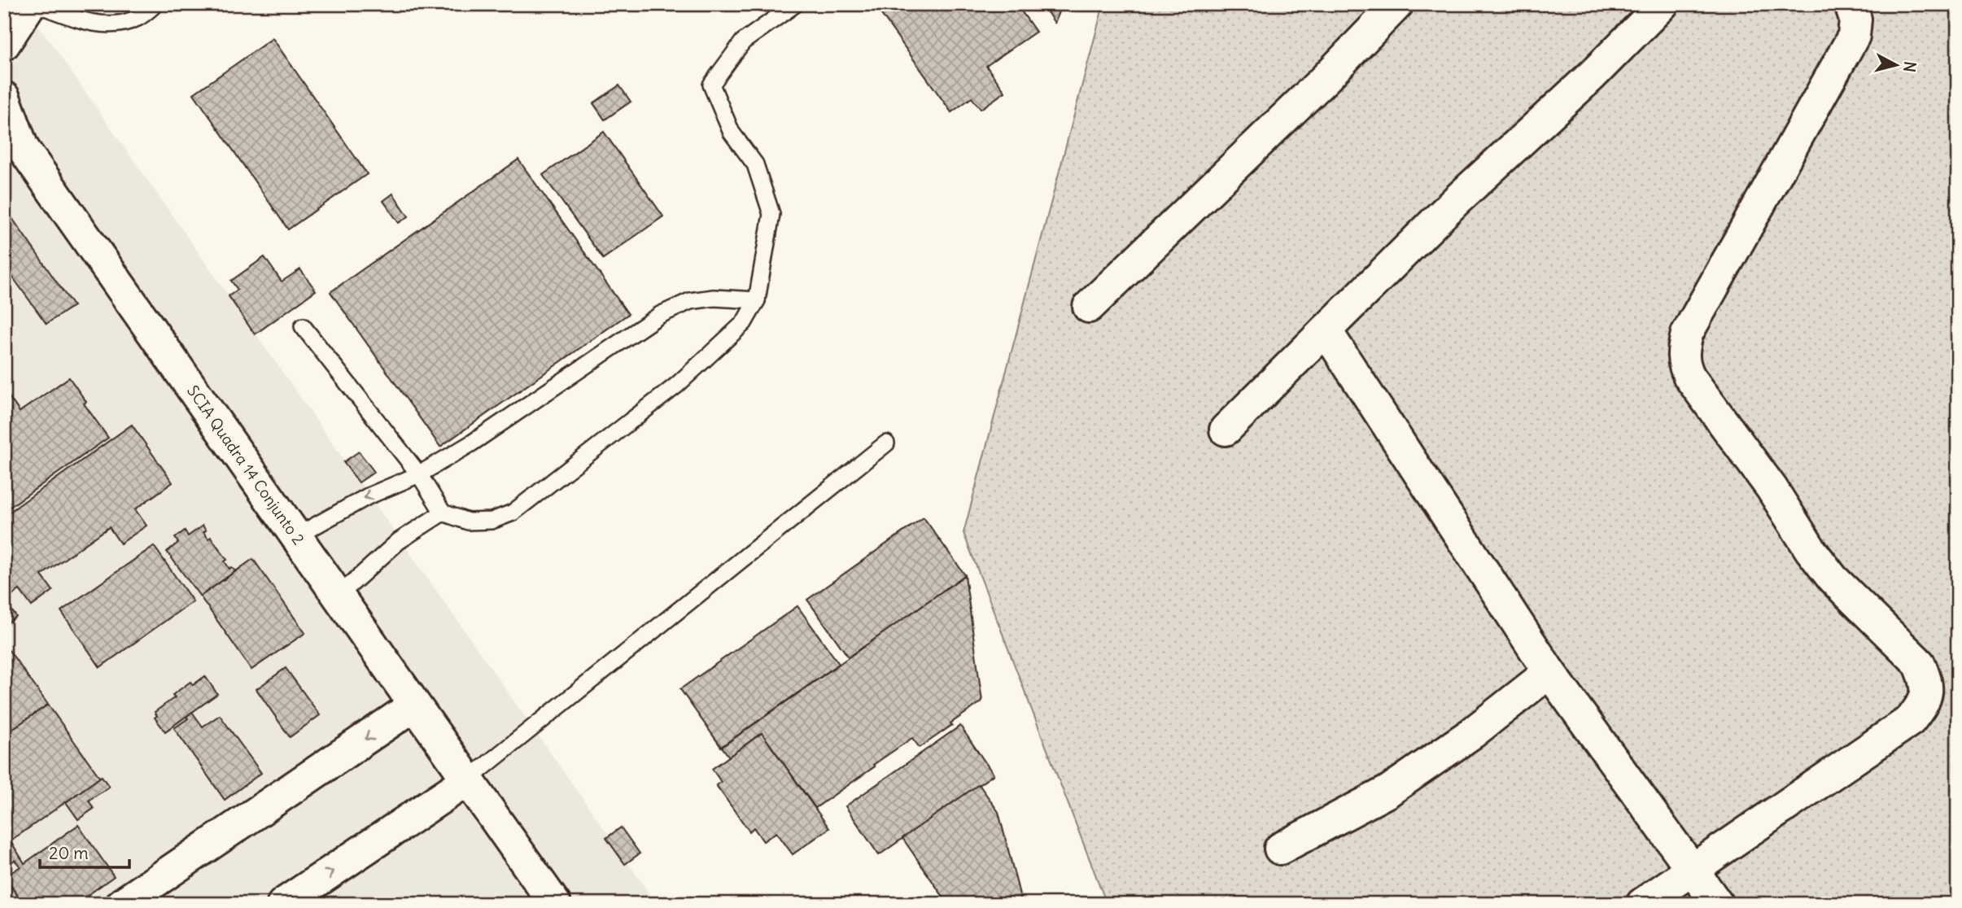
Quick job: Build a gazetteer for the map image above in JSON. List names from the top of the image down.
{
  "streets": {
    "street": ["SCIA Quadra 14 Conjunto 2"]
  },
  "scale_bar": "20 m",
  "north": "right"
}
